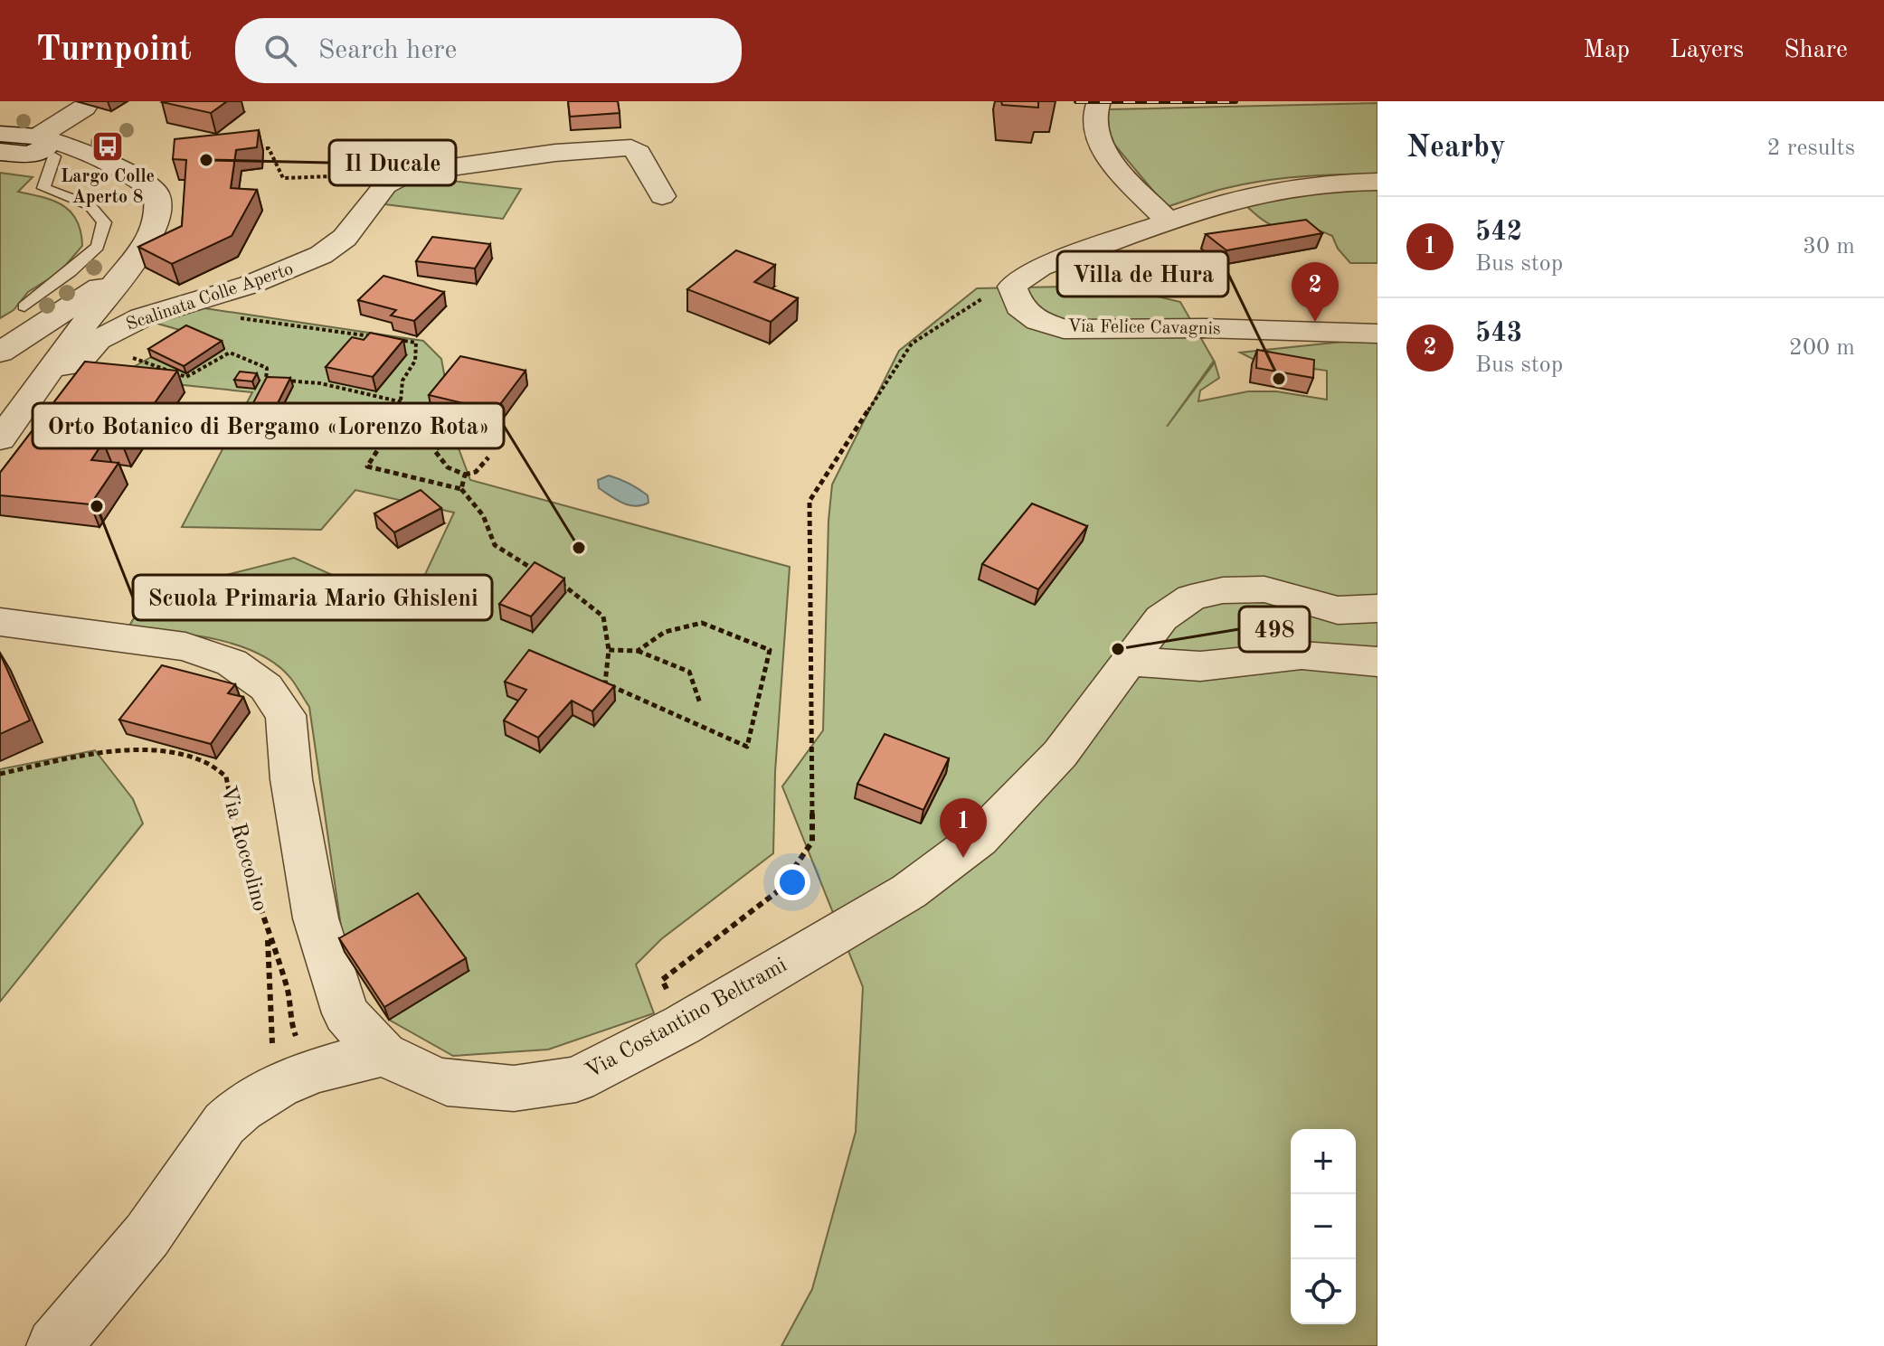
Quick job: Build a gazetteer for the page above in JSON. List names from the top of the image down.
{
  "streets": {
    "street": ["Scalinata Colle Aperto", "Via Felice Cavagnis", "Via Costantino Beltrami"],
    "path": ["Via Roccolino"]
  },
  "places": {
    "bus stop": ["Largo Colle Aperto 8"],
    "other": [
      "Il Ducale",
      "Villa de Hura",
      "Scuola Primaria Mario Ghisleni",
      "Orto Botanico di Bergamo «Lorenzo Rota»",
      "498"
    ]
  },
  "page": {
    "header": "Turnpoint",
    "search": "Search here",
    "nav": ["Map", "Layers", "Share"],
    "heading": ["Nearby", "2 results"],
    "list": [
      {
        "mark": "1",
        "name": "542",
        "note": "Bus stop",
        "value": "30 m"
      },
      {
        "mark": "2",
        "name": "543",
        "note": "Bus stop",
        "value": "200 m"
      }
    ],
    "pins": ["2", "1"],
    "map_buttons": ["+", "−"]
  }
}
